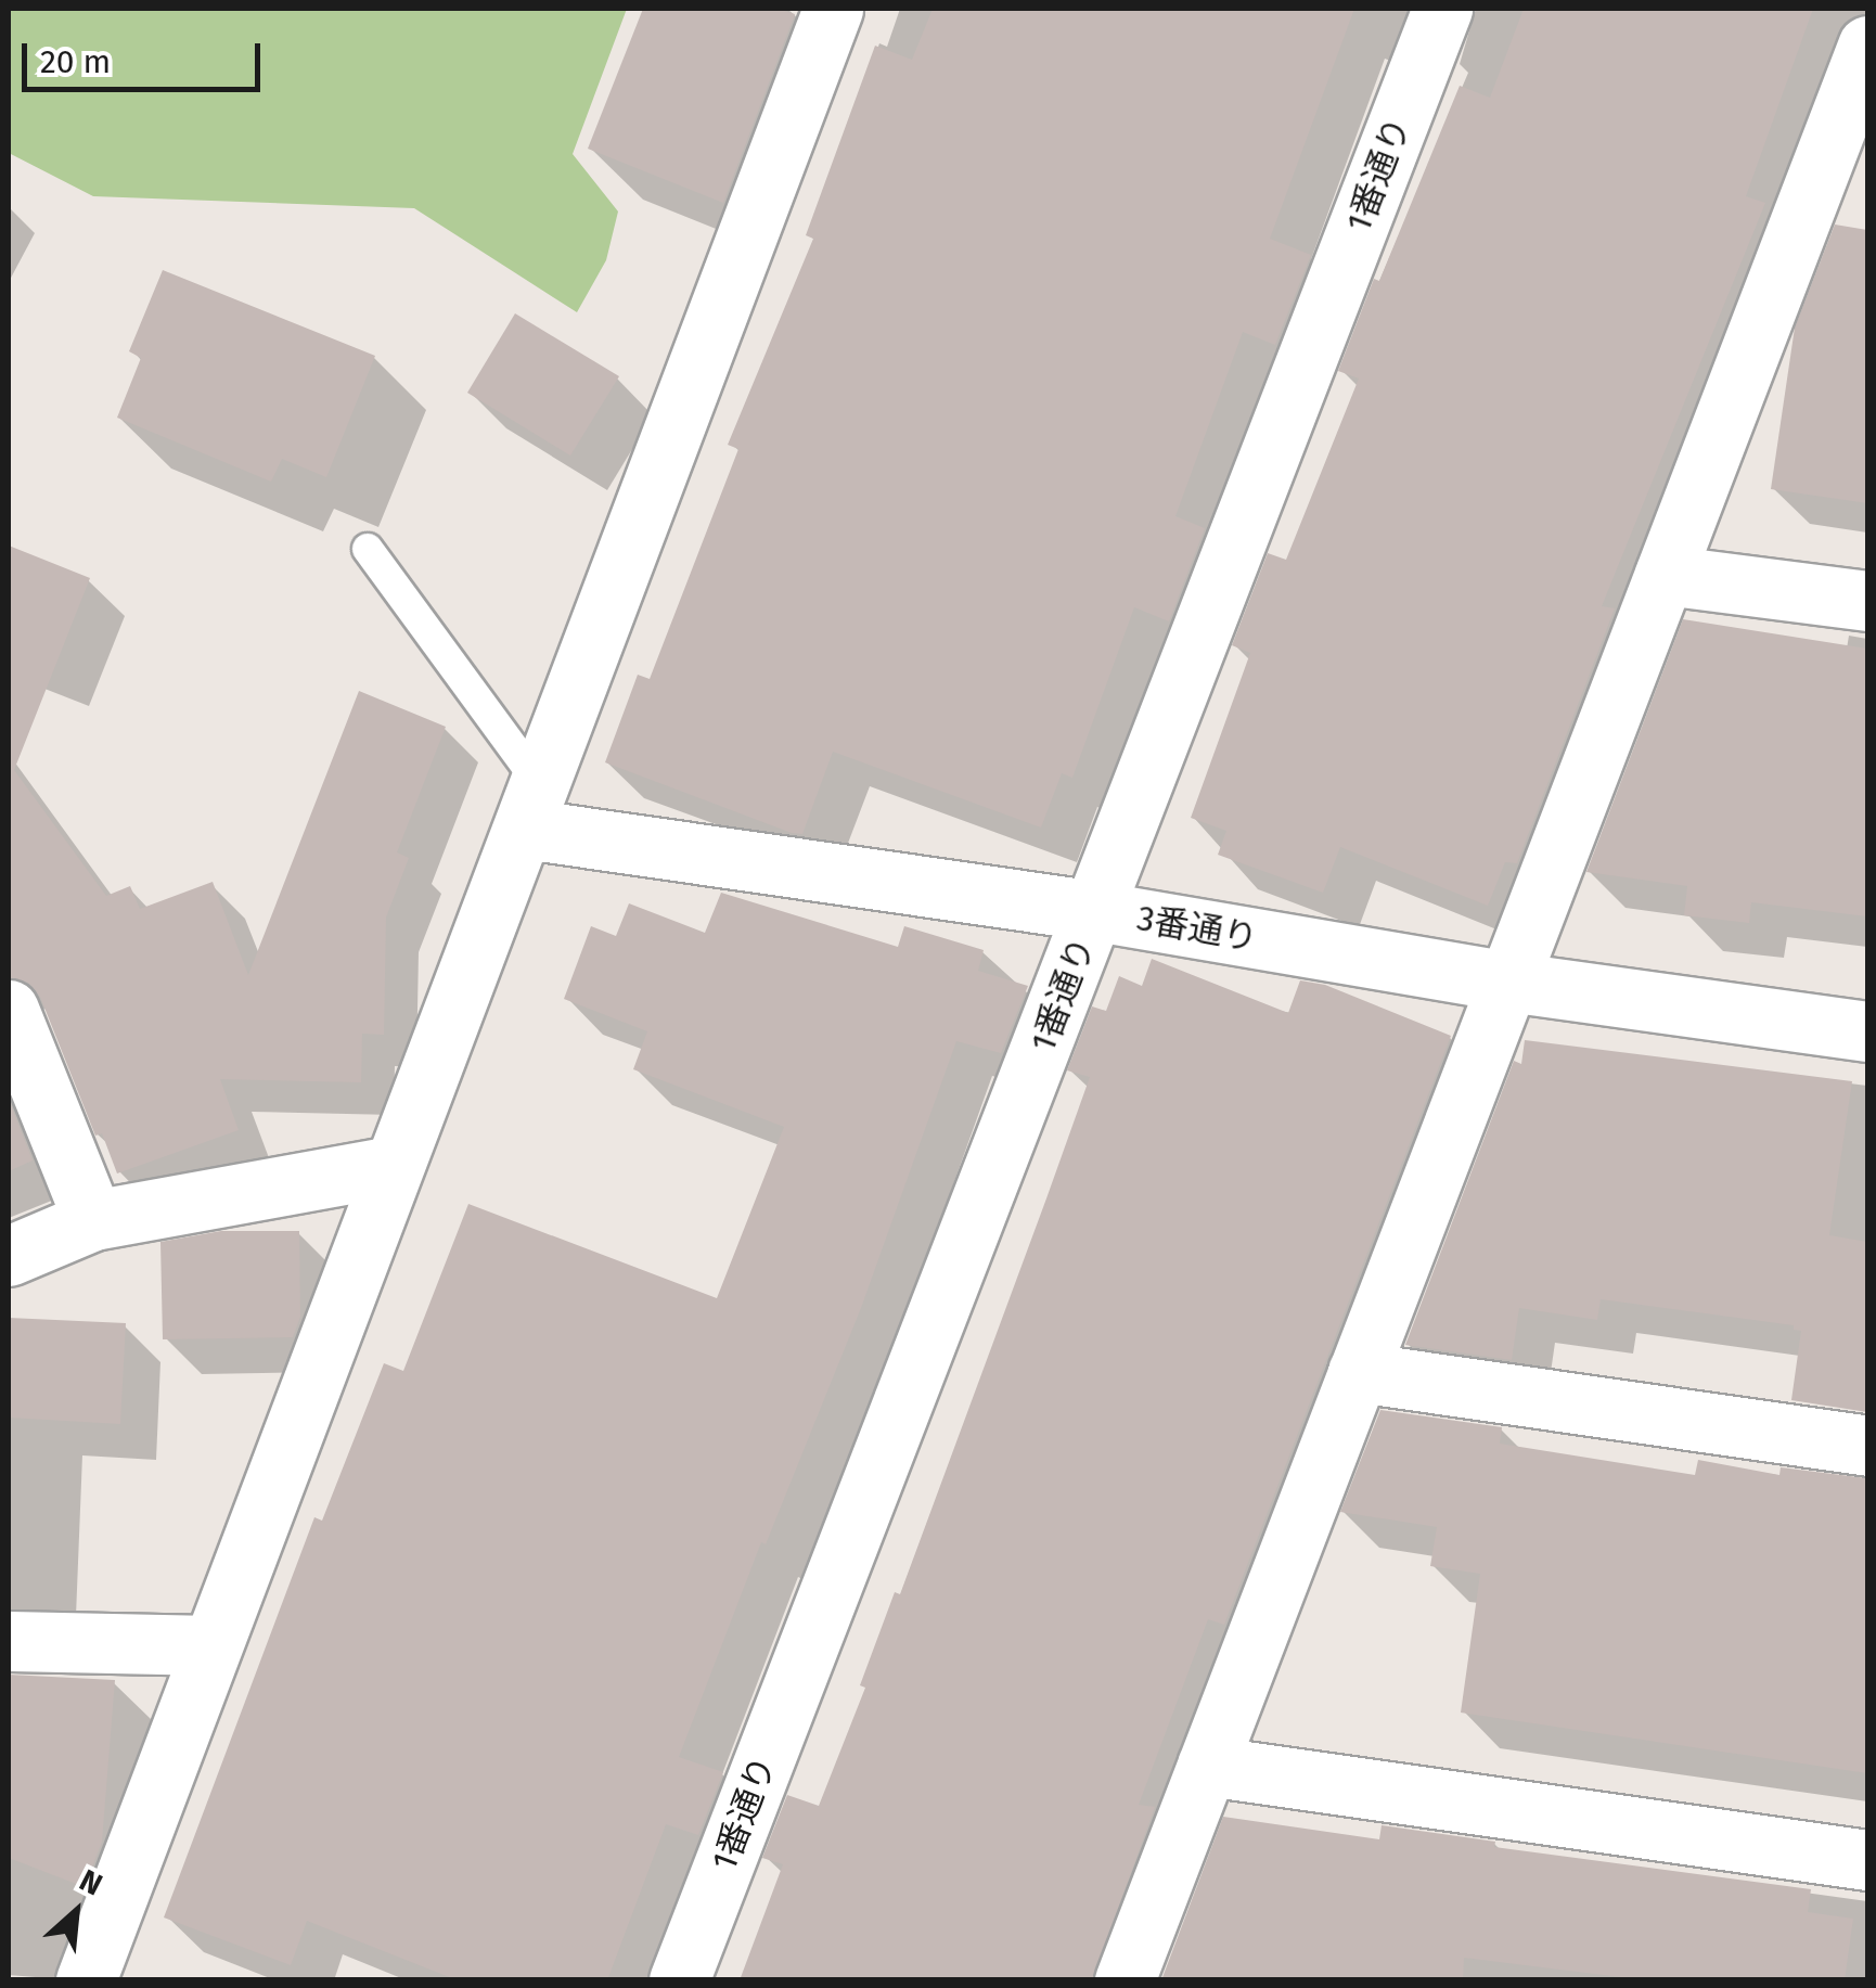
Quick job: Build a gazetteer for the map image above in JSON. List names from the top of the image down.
{
  "streets": {
    "street": ["1番通り", "3番通り"]
  },
  "crossings": [
    ["1番通り", "3番通り"]
  ],
  "scale_bar": "20 m",
  "north": "top right"
}
